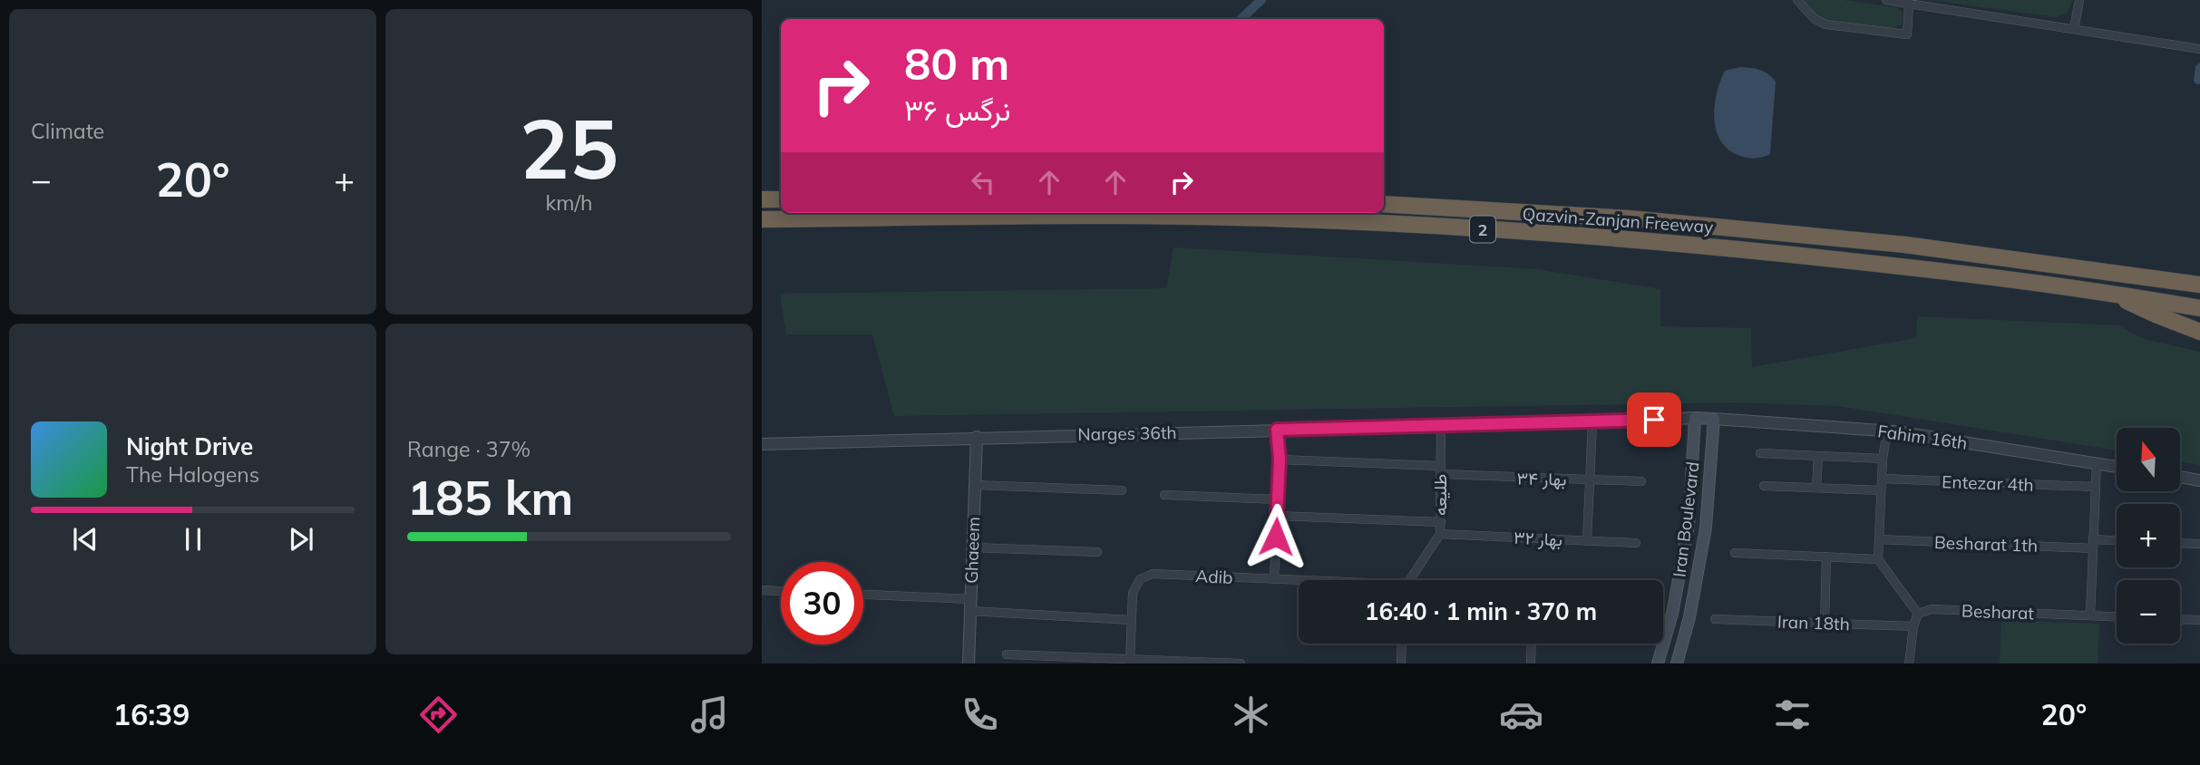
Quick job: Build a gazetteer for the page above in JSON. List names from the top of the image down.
{
  "streets": {
    "highway": ["Qazvin-Zanjan Freeway", "2"],
    "main road": ["Iran Boulevard"],
    "street": [
      "Narges 36th",
      "Fahim 16th",
      "بهار ۳۴",
      "Entezar 4th",
      "طلیعه",
      "بهار ۳۲",
      "Besharat 1th",
      "Ghaeem",
      "Adib",
      "Besharat",
      "Iran 18th"
    ]
  },
  "crossings": [
    ["Narges 36th", "طلیعه"],
    ["Narges 36th", "Iran Boulevard"],
    ["Narges 36th", "Ghaeem"],
    ["Fahim 16th", "Iran Boulevard"],
    ["بهار ۳۴", "طلیعه"],
    ["طلیعه", "بهار ۳۲"]
  ],
  "north": "top",
  "page": {
    "tile": [
      "Climate",
      ["25", "km/h"],
      ["Range · 37%", "185 km"]
    ],
    "turn": ["80 m", "نرگس ۳۶"],
    "heat": ["−", "20°", "+"],
    "song": ["Night Drive", "The Halogens"],
    "map_buttons": ["+", "−"],
    "limit": "30",
    "trip": "16:40 · 1 min · 370 m",
    "tabs": ["16:39", "20°"]
  }
}
